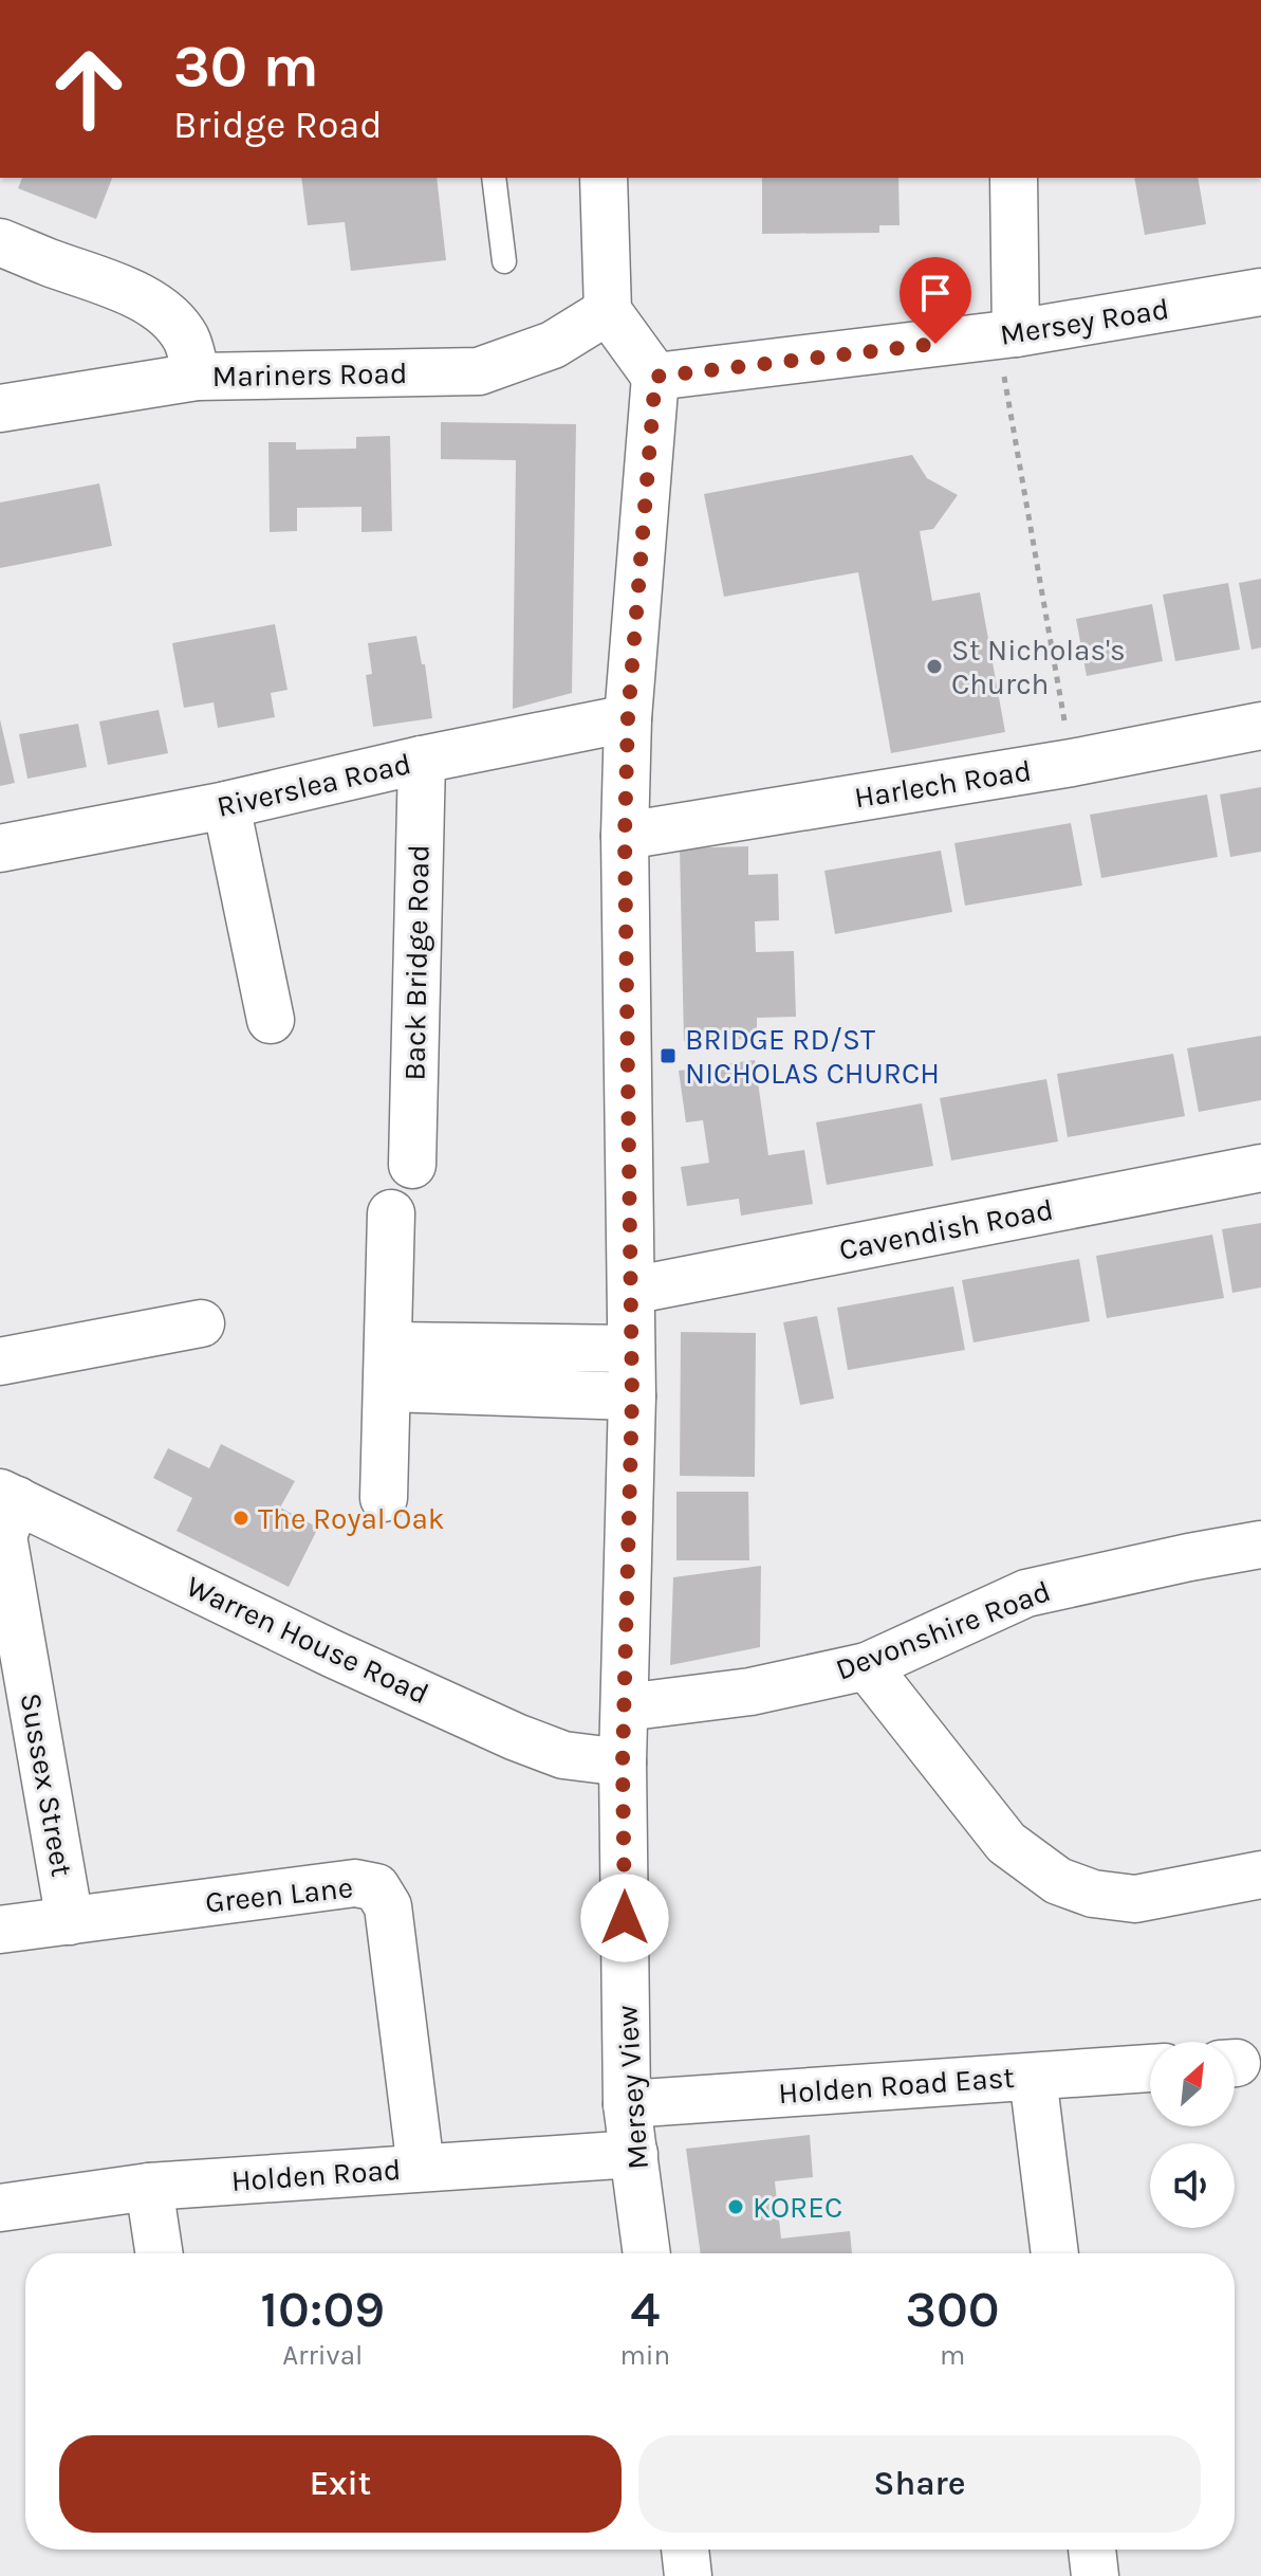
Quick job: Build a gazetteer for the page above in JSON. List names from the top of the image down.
{
  "streets": {
    "street": [
      "Mersey Road",
      "Mariners Road",
      "Harlech Road",
      "Riverslea Road",
      "Back Bridge Road",
      "Cavendish Road",
      "Devonshire Road",
      "Warren House Road",
      "Sussex Street",
      "Green Lane",
      "Holden Road East",
      "Mersey View",
      "Holden Road"
    ]
  },
  "crossings": [
    ["Mersey Road", "Mersey View"],
    ["Harlech Road", "Mersey View"],
    ["Riverslea Road", "Back Bridge Road"],
    ["Riverslea Road", "Mersey View"],
    ["Cavendish Road", "Mersey View"],
    ["Devonshire Road", "Mersey View"],
    ["Warren House Road", "Sussex Street"],
    ["Warren House Road", "Mersey View"],
    ["Sussex Street", "Green Lane"],
    ["Green Lane", "Holden Road"],
    ["Holden Road East", "Mersey View"],
    ["Mersey View", "Holden Road"]
  ],
  "places": {
    "other": ["St Nicholas's Church", "The Royal Oak", "KOREC"],
    "transit": ["BRIDGE RD/ST NICHOLAS CHURCH"]
  },
  "north": "top right",
  "page": {
    "turn": ["30 m", "Bridge Road"],
    "eta": [
      "10:09",
      "Arrival",
      "4",
      "min",
      "300",
      "m"
    ],
    "buttons": ["Exit", "Share"]
  }
}
